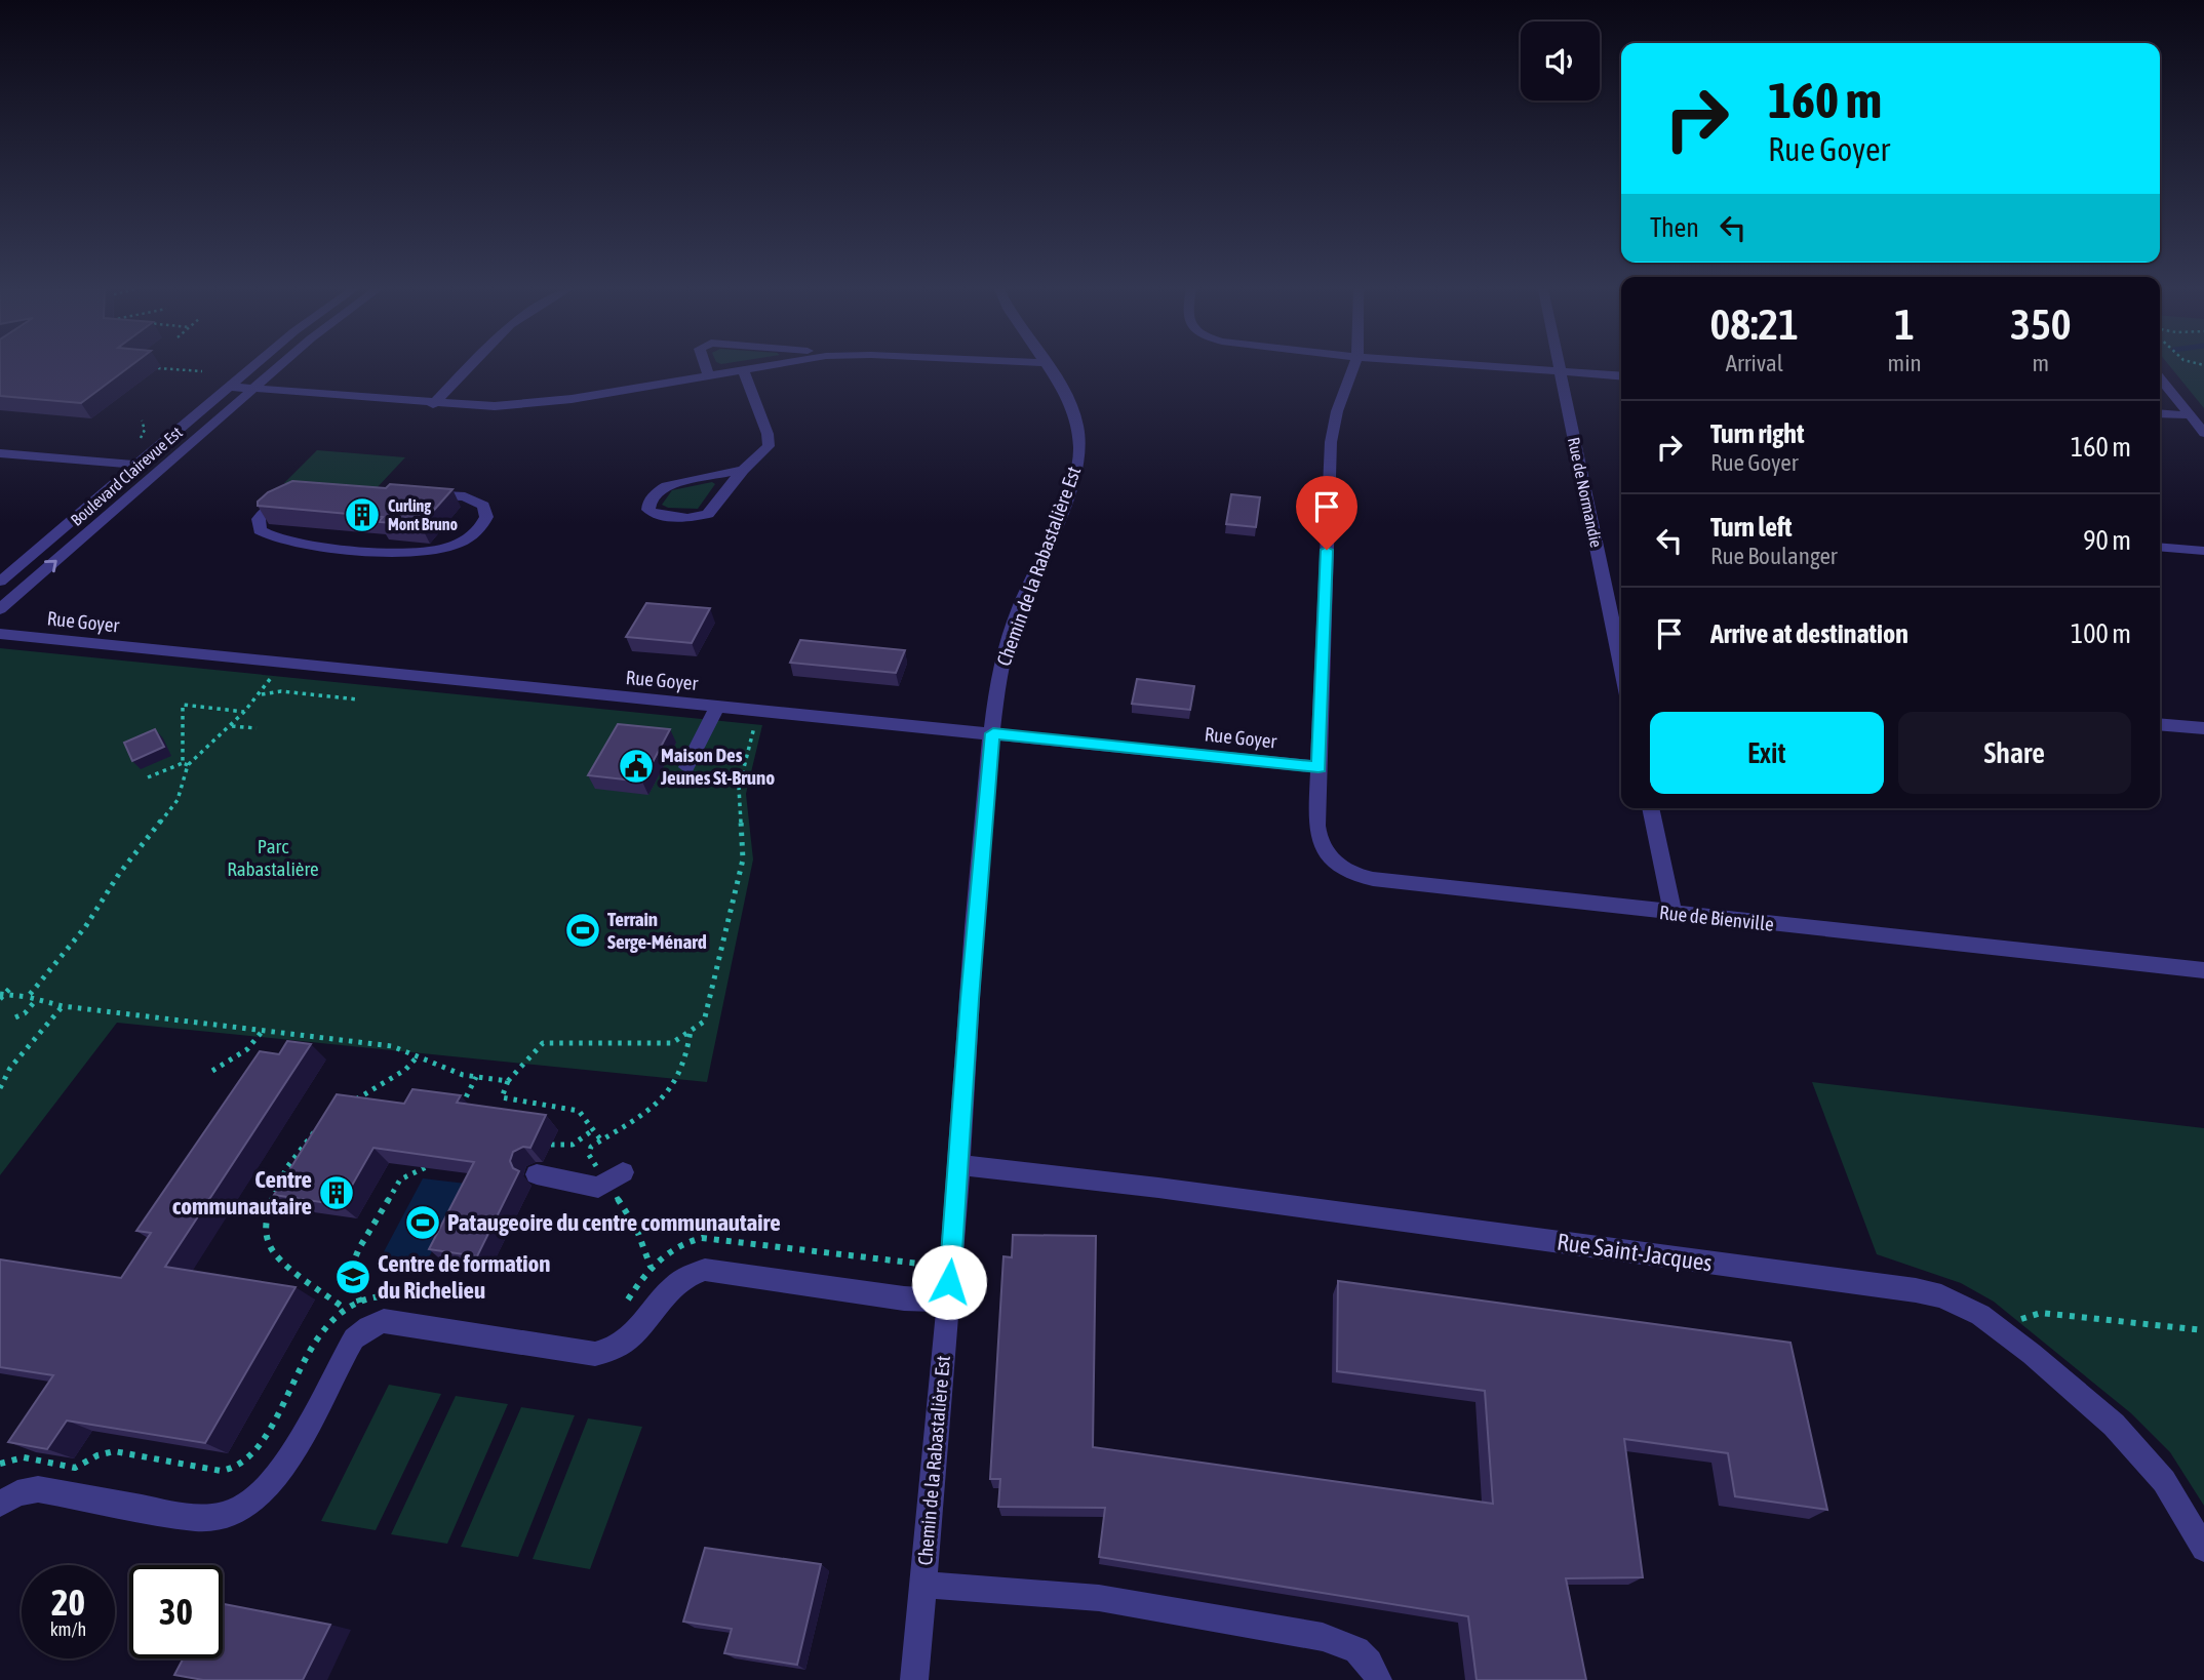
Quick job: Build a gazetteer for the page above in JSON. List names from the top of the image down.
{
  "streets": {
    "street": [
      "Boulevard Clairevue Est",
      "Rue de Normandie",
      "Chemin de la Rabastalière Est",
      "Rue Goyer",
      "Rue de Bienville",
      "Rue Saint-Jacques"
    ]
  },
  "crossings": [
    ["Chemin de la Rabastalière Est", "Rue Goyer"],
    ["Chemin de la Rabastalière Est", "Rue Saint-Jacques"],
    ["Rue Goyer", "Rue de Bienville"]
  ],
  "parks": ["Parc Rabastalière"],
  "places": {
    "building": ["Curling Mont Bruno", "Centre communautaire"],
    "public building": ["Maison Des Jeunes St-Bruno"],
    "sports": ["Terrain Serge-Ménard", "Pataugeoire du centre communautaire"],
    "school or university": ["Centre de formation du Richelieu"]
  },
  "page": {
    "turn": ["160 m", "Rue Goyer"],
    "then": "Then",
    "eta": [
      "08:21",
      "Arrival",
      "1",
      "min",
      "350",
      "m"
    ],
    "list": [
      {
        "name": "Turn right",
        "note": "Rue Goyer",
        "value": "160 m"
      },
      {
        "name": "Turn left",
        "note": "Rue Boulanger",
        "value": "90 m"
      },
      {
        "name": "Arrive at destination",
        "value": "100 m"
      }
    ],
    "buttons": ["Exit", "Share"],
    "speed": "20 km/h",
    "limit": "30"
  }
}
